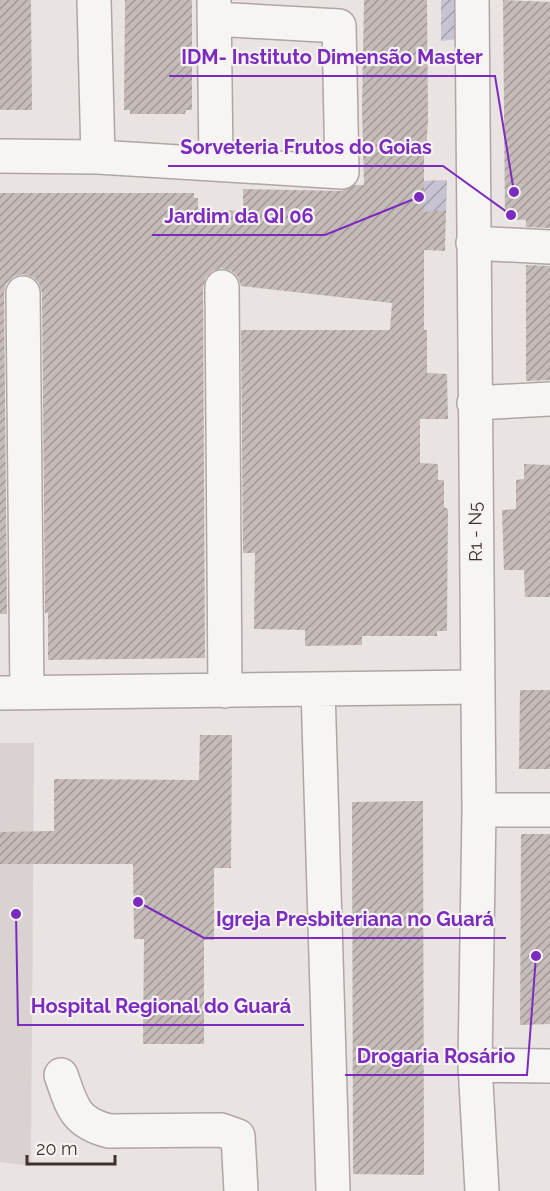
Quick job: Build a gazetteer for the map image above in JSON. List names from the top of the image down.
{
  "streets": {
    "street": ["R1 - N5"]
  },
  "places": [
    "IDM- Instituto Dimensão Master",
    "Jardim da QI 06",
    "Sorveteria Frutos do Goias",
    "Igreja Presbiteriana no Guará",
    "Hospital Regional do Guará",
    "Drogaria Rosário"
  ],
  "scale_bar": "20 m"
}
